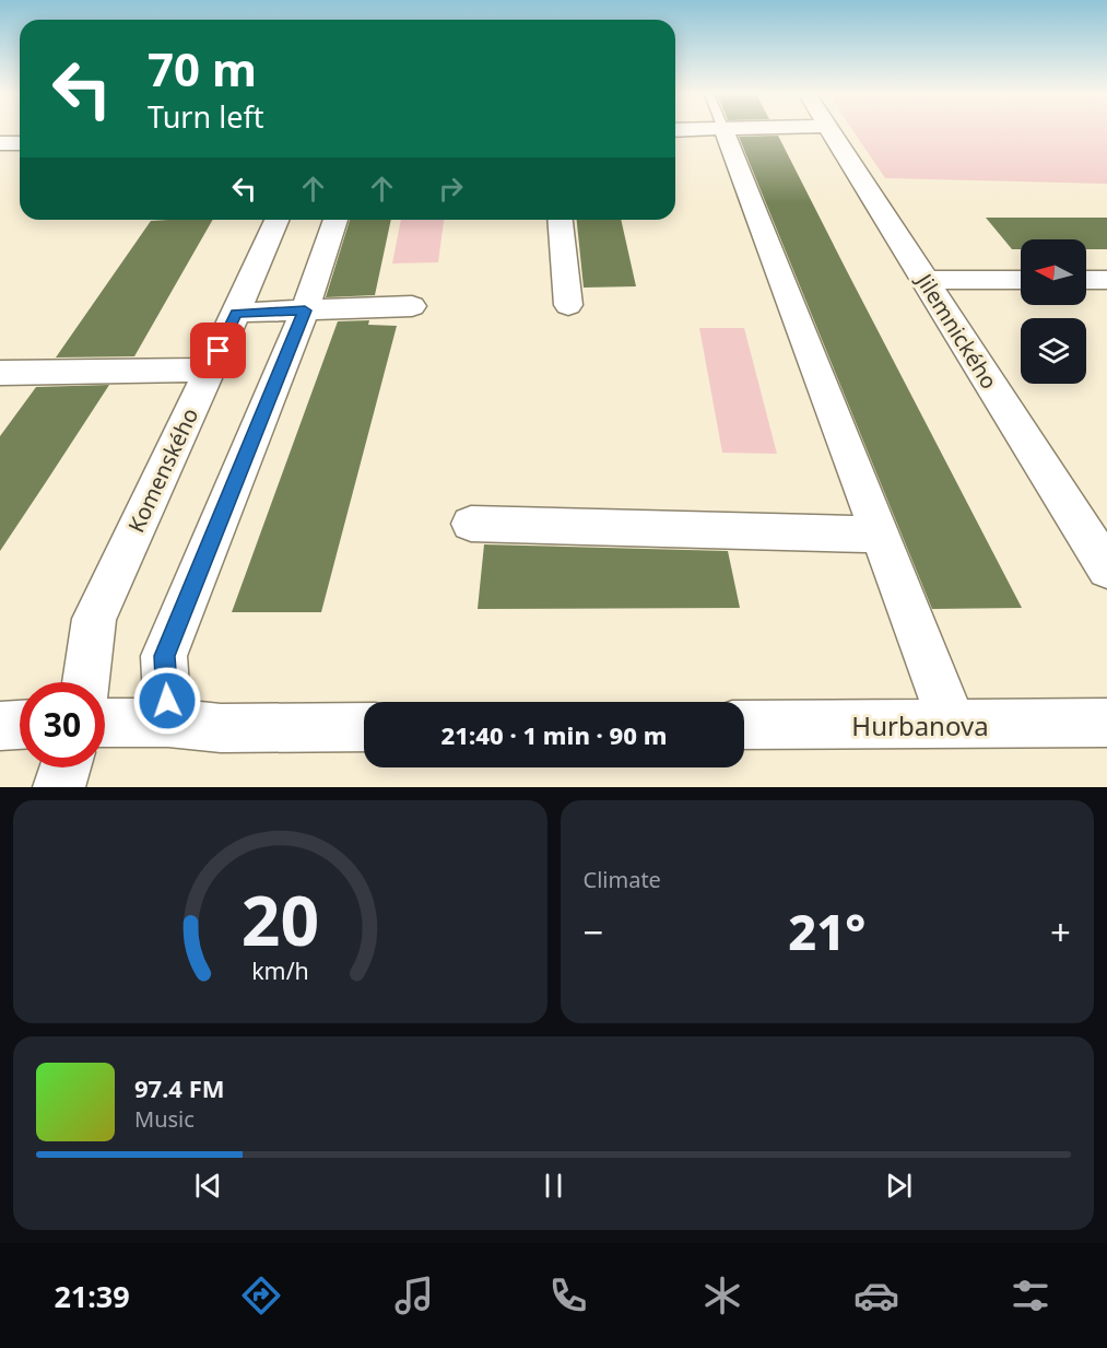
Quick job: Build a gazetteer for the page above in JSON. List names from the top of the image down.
{
  "streets": {
    "street": ["Jilemnického", "Komenského", "Hurbanova"]
  },
  "north": "left",
  "page": {
    "turn": ["70 m", "Turn left"],
    "limit": "30",
    "trip": "21:40 · 1 min · 90 m",
    "tile": "Climate",
    "heat": ["−", "21°", "+"],
    "song": ["97.4 FM", "Music"],
    "tabs": "21:39",
    "gauge": ["20", "km/h"]
  }
}
